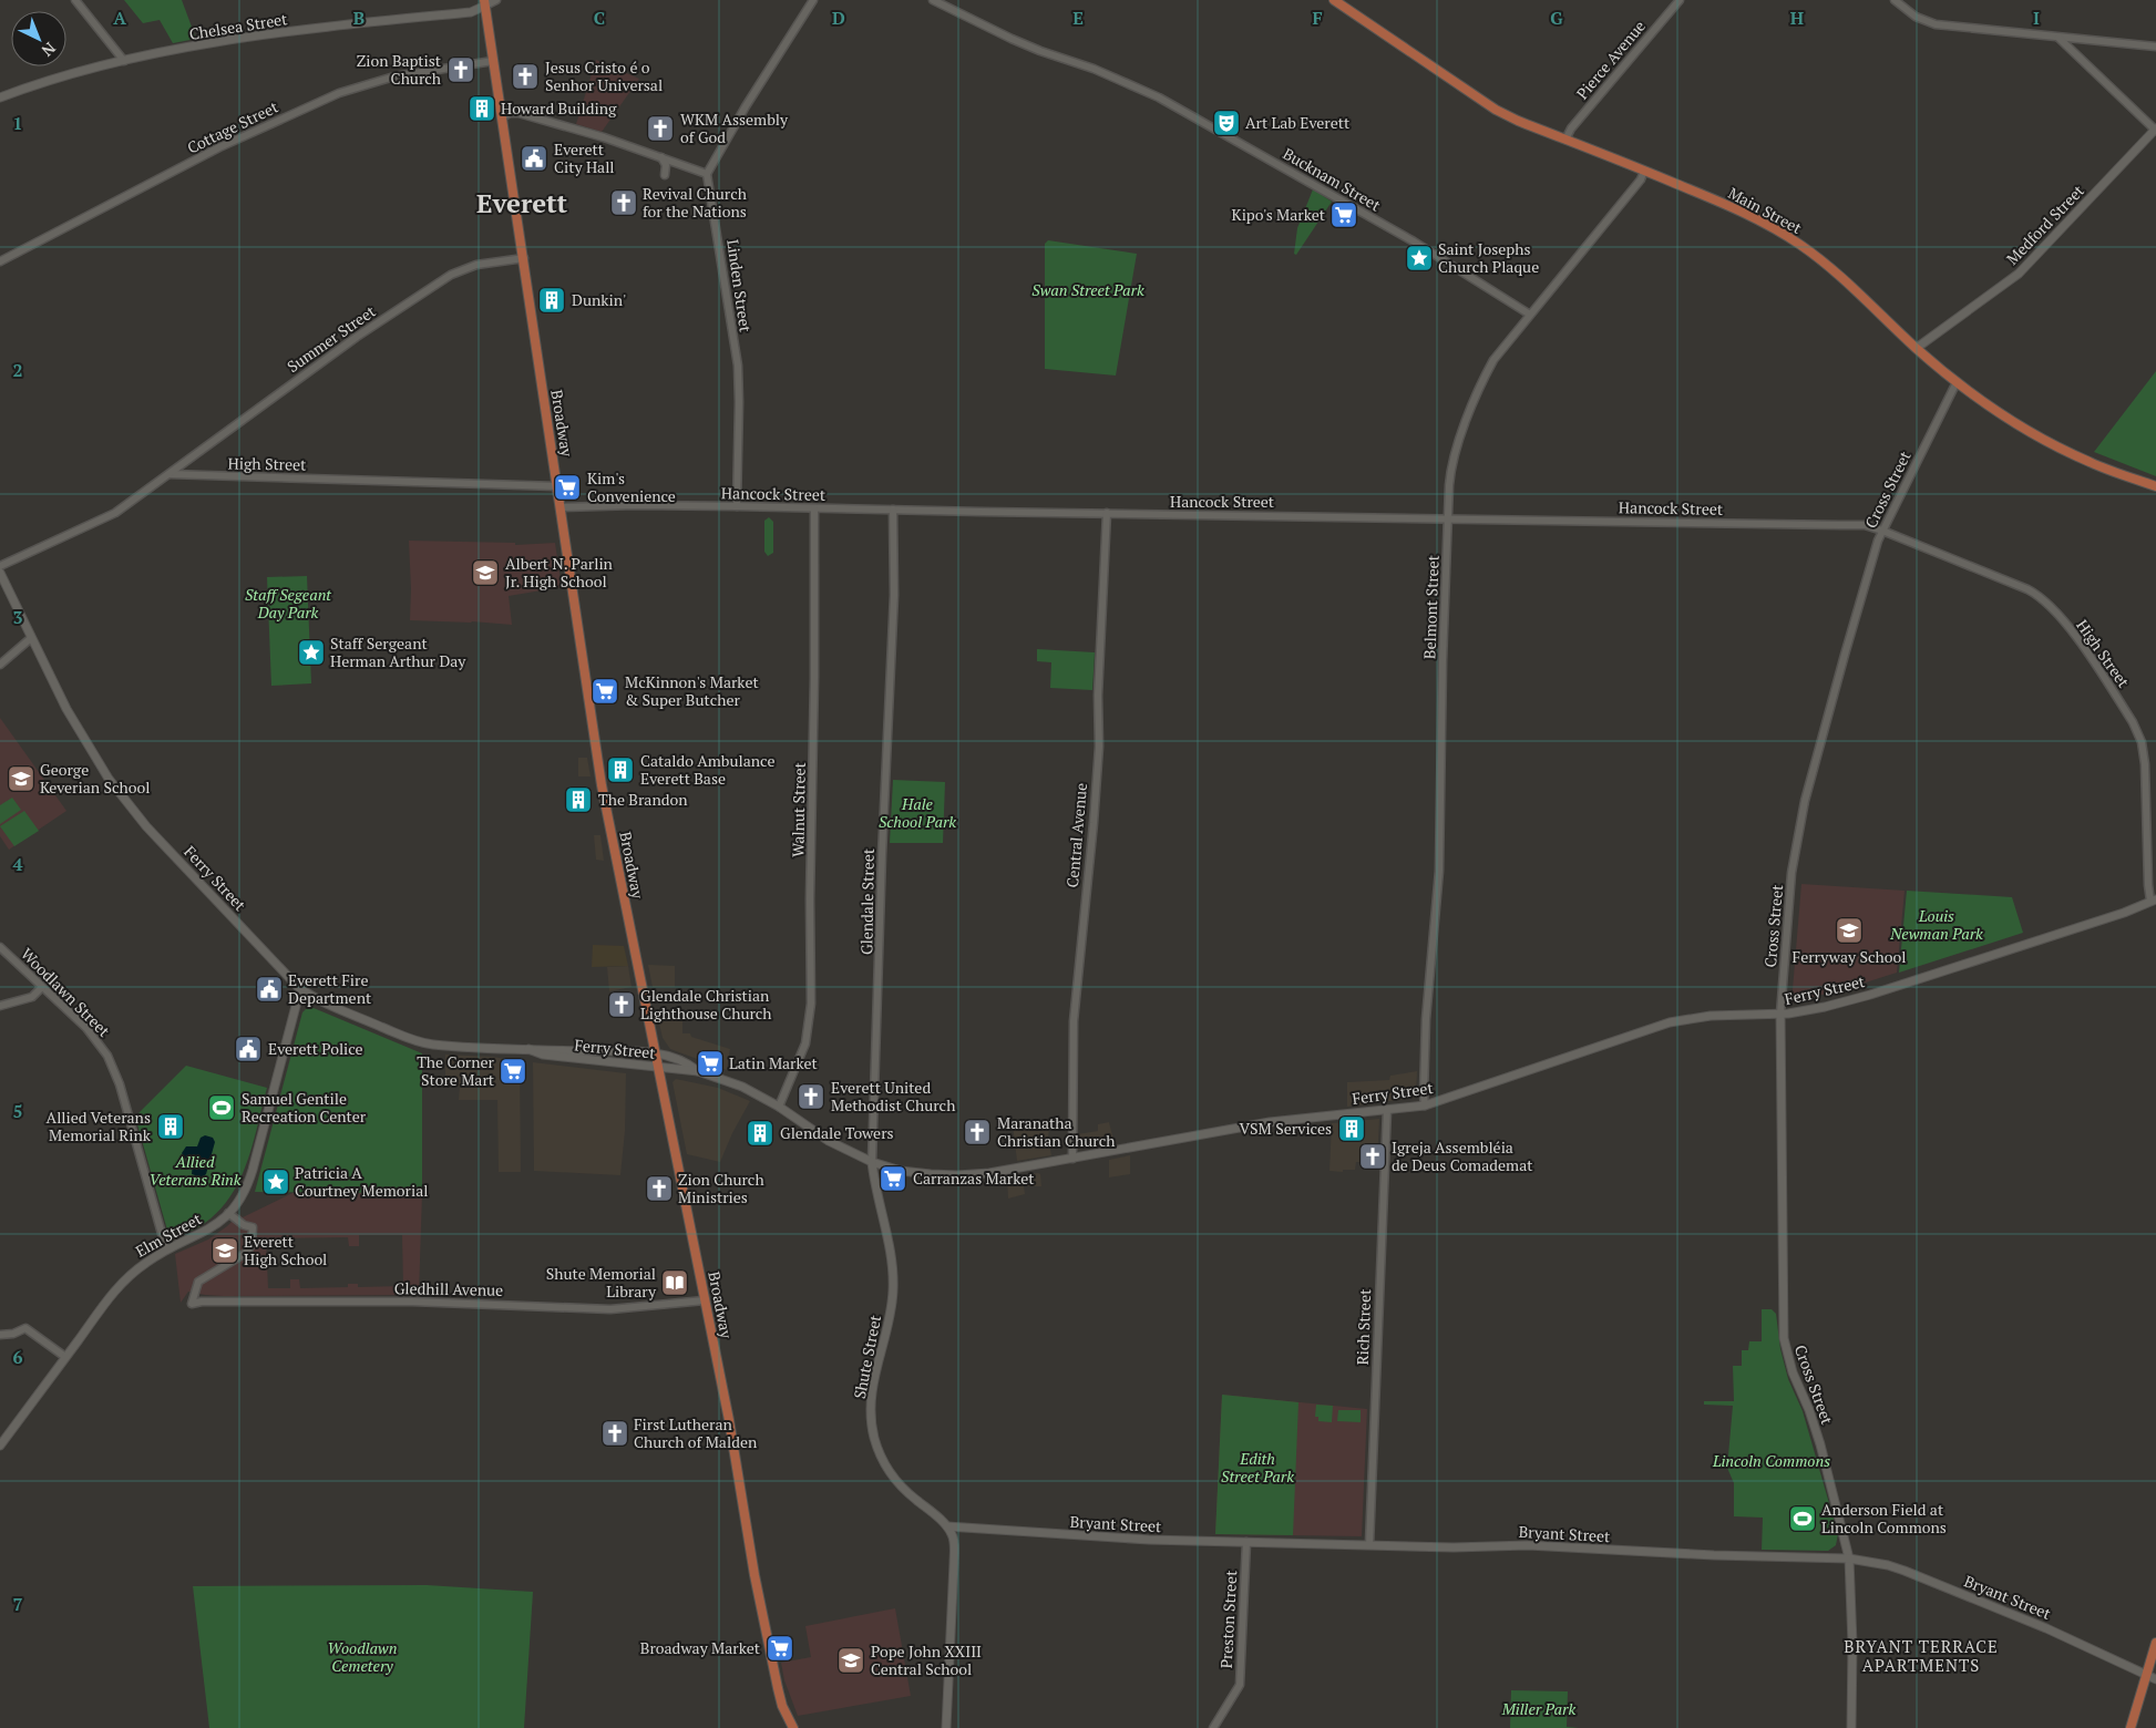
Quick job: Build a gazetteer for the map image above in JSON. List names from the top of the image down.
{
  "streets": {
    "main road": [
      "Chelsea Street",
      "Main Street",
      "Medford Street",
      "Broadway",
      "Cross Street",
      "Ferry Street",
      "Elm Street",
      "Shute Street",
      "Bryant Street"
    ],
    "street": [
      "Pierce Avenue",
      "Cottage Street",
      "Bucknam Street",
      "Linden Street",
      "Summer Street",
      "High Street",
      "Hancock Street",
      "Belmont Street",
      "Walnut Street",
      "Central Avenue",
      "Glendale Street",
      "Woodlawn Street",
      "Gledhill Avenue",
      "Rich Street",
      "Preston Street"
    ]
  },
  "crossings": [
    ["Chelsea Street", "Broadway"],
    ["Pierce Avenue", "Main Street"],
    ["Cottage Street", "Broadway"],
    ["Bucknam Street", "Belmont Street"],
    ["Main Street", "Medford Street"],
    ["Main Street", "Cross Street"],
    ["Main Street", "Belmont Street"],
    ["Linden Street", "Hancock Street"],
    ["Summer Street", "Broadway"],
    ["Summer Street", "High Street"],
    ["Broadway", "High Street"],
    ["Broadway", "Hancock Street"],
    ["Broadway", "Ferry Street"],
    ["Broadway", "Gledhill Avenue"],
    ["High Street", "Cross Street"],
    ["High Street", "Hancock Street"],
    ["High Street", "Ferry Street"],
    ["Cross Street", "Hancock Street"],
    ["Cross Street", "Ferry Street"],
    ["Cross Street", "Bryant Street"],
    ["Hancock Street", "Belmont Street"],
    ["Hancock Street", "Walnut Street"],
    ["Hancock Street", "Central Avenue"],
    ["Hancock Street", "Glendale Street"],
    ["Belmont Street", "Ferry Street"],
    ["Walnut Street", "Ferry Street"],
    ["Central Avenue", "Ferry Street"],
    ["Ferry Street", "Glendale Street"],
    ["Ferry Street", "Elm Street"],
    ["Ferry Street", "Rich Street"],
    ["Ferry Street", "Shute Street"],
    ["Glendale Street", "Shute Street"],
    ["Woodlawn Street", "Elm Street"],
    ["Elm Street", "Gledhill Avenue"],
    ["Rich Street", "Bryant Street"],
    ["Shute Street", "Bryant Street"],
    ["Bryant Street", "Preston Street"]
  ],
  "districts": ["Everett", "BRYANT TERRACE APARTMENTS"],
  "parks": [
    "Swan Street Park",
    "Staff Segeant Day Park",
    "Hale School Park",
    "Louis Newman Park",
    "Allied Veterans Rink",
    "Edith Street Park",
    "Lincoln Commons",
    "Woodlawn Cemetery",
    "Miller Park"
  ],
  "places": {
    "church": [
      "Zion Baptist Church",
      "Jesus Cristo é o Senhor Universal",
      "WKM Assembly of God",
      "Revival Church for the Nations",
      "Glendale Christian Lighthouse Church",
      "Everett United Methodist Church",
      "Maranatha Christian Church",
      "Igreja Assembléia de Deus Comademat",
      "Zion Church Ministries",
      "First Lutheran Church of Malden"
    ],
    "building": [
      "Howard Building",
      "Dunkin'",
      "Cataldo Ambulance Everett Base",
      "The Brandon",
      "Allied Veterans Memorial Rink",
      "VSM Services",
      "Glendale Towers"
    ],
    "theatre": ["Art Lab Everett"],
    "public building": ["Everett City Hall", "Everett Fire Department", "Everett Police"],
    "supermarket": [
      "Kipo's Market",
      "Kim's Convenience",
      "McKinnon's Market & Super Butcher",
      "Latin Market",
      "The Corner Store Mart",
      "Carranzas Market",
      "Broadway Market"
    ],
    "place": ["Saint Josephs Church Plaque", "Staff Sergeant Herman Arthur Day", "Patricia A Courtney Memorial"],
    "school or university": [
      "Albert N. Parlin Jr. High School",
      "George Keverian School",
      "Ferryway School",
      "Everett High School",
      "Pope John XXIII Central School"
    ],
    "sports": ["Samuel Gentile Recreation Center", "Anderson Field at Lincoln Commons"],
    "library": ["Shute Memorial Library"]
  },
  "north": "bottom right",
  "grid": {
    "columns": [
      "A",
      "B",
      "C",
      "D",
      "E",
      "F",
      "G",
      "H",
      "I"
    ],
    "rows": [
      "1",
      "2",
      "3",
      "4",
      "5",
      "6",
      "7"
    ]
  }
}
